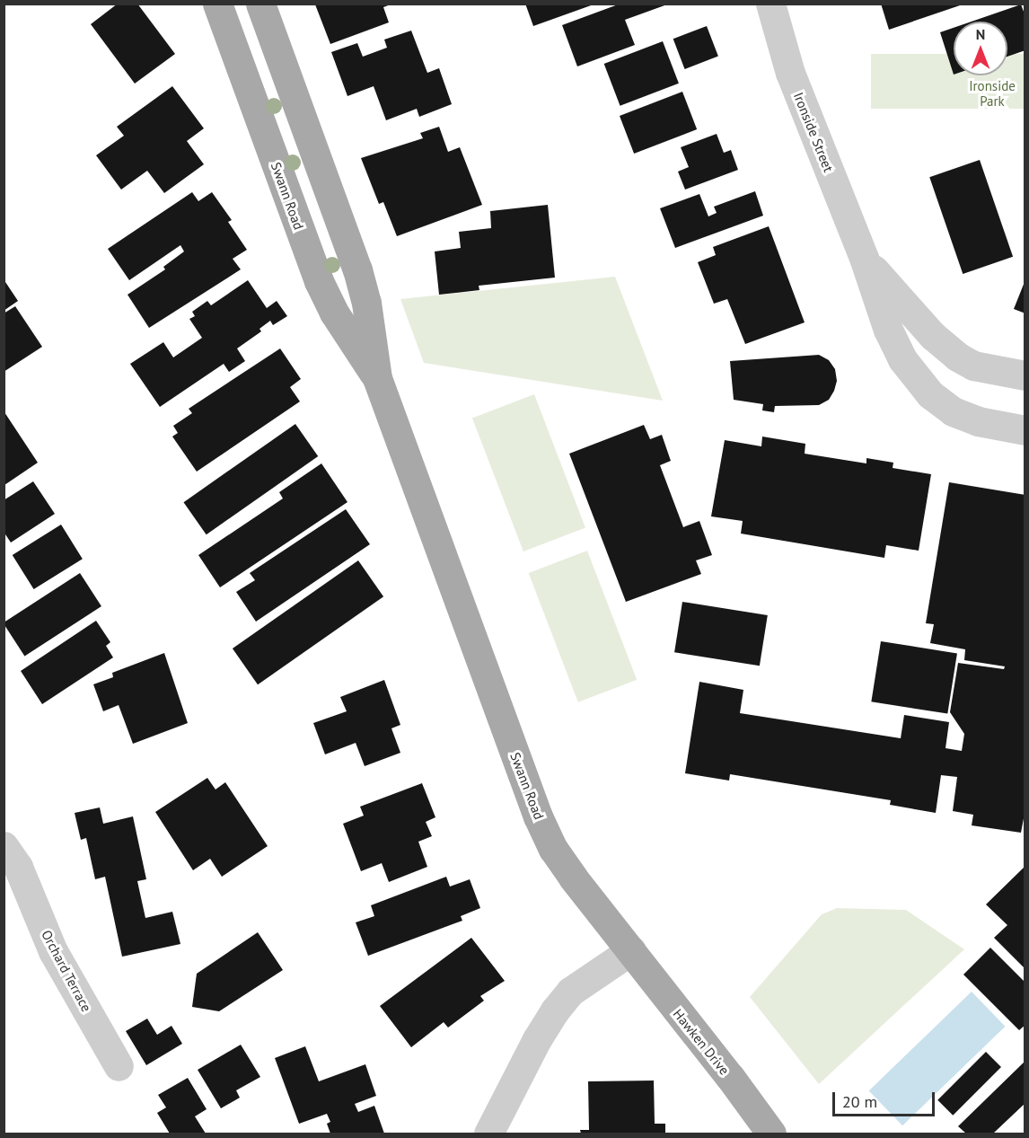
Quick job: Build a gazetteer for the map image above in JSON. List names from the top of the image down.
{
  "streets": {
    "main road": ["Swann Road", "Hawken Drive"],
    "street": ["Ironside Street", "Orchard Terrace"]
  },
  "crossings": [
    ["Swann Road", "Hawken Drive"]
  ],
  "parks": ["Ironside Park"],
  "scale_bar": "20 m",
  "north": "top"
}
